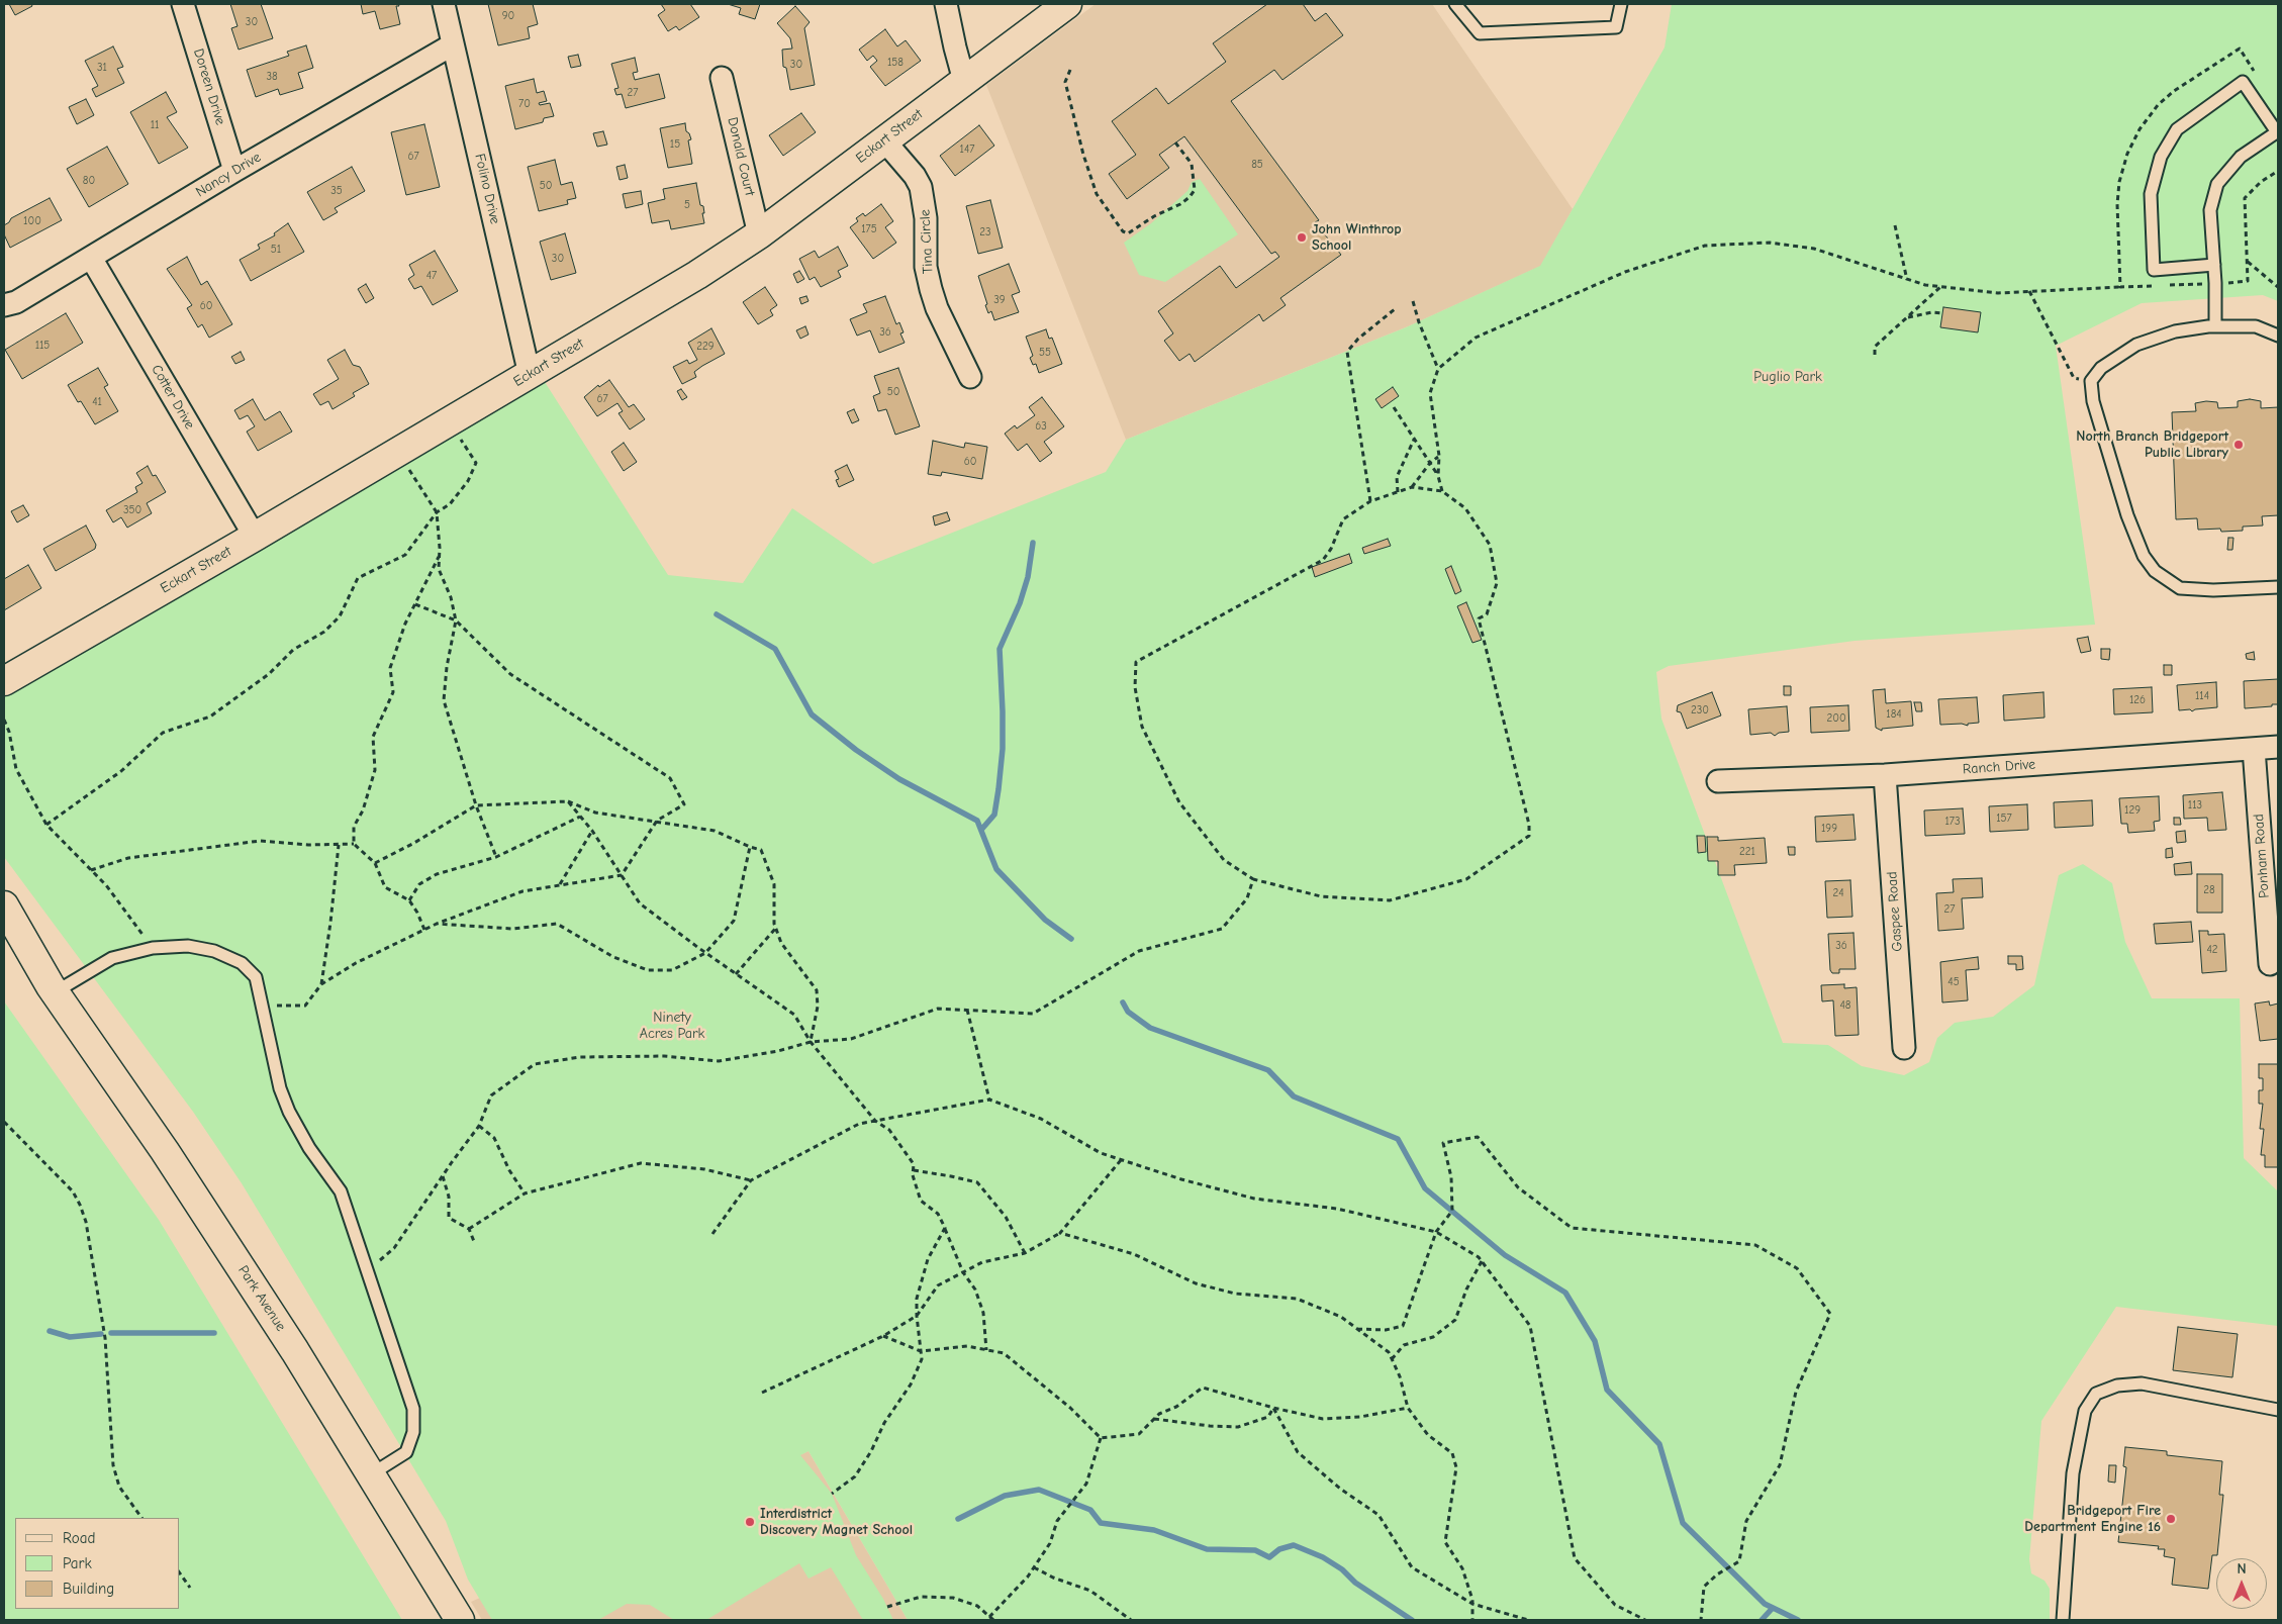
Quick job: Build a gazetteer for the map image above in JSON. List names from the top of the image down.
{
  "streets": {
    "street": [
      "Doreen Drive",
      "Eckart Street",
      "Donald Court",
      "Nancy Drive",
      "Folino Drive",
      "Tina Circle",
      "Cotter Drive",
      "Ranch Drive",
      "Ponham Road",
      "Gaspee Road",
      "Park Avenue"
    ]
  },
  "crossings": [
    ["Doreen Drive", "Nancy Drive"],
    ["Eckart Street", "Donald Court"],
    ["Eckart Street", "Folino Drive"],
    ["Eckart Street", "Tina Circle"],
    ["Eckart Street", "Cotter Drive"],
    ["Nancy Drive", "Folino Drive"],
    ["Nancy Drive", "Cotter Drive"],
    ["Ranch Drive", "Ponham Road"],
    ["Ranch Drive", "Gaspee Road"]
  ],
  "parks": ["Puglio Park", "Ninety Acres Park"],
  "places": [
    "John Winthrop School",
    "North Branch Bridgeport Public Library",
    "Bridgeport Fire Department Engine 16",
    "Interdistrict Discovery Magnet School"
  ],
  "house_numbers": [
    "90",
    "30",
    "158",
    "30",
    "31",
    "38",
    "27",
    "70",
    "11",
    "15",
    "147",
    "67",
    "85",
    "80",
    "50",
    "35",
    "5",
    "100",
    "175",
    "23",
    "51",
    "30",
    "47",
    "39",
    "60",
    "36",
    "115",
    "229",
    "55",
    "50",
    "67",
    "41",
    "63",
    "60",
    "350",
    "114",
    "126",
    "230",
    "184",
    "200",
    "113",
    "129",
    "157",
    "173",
    "199",
    "221",
    "28",
    "24",
    "27",
    "36",
    "42",
    "45",
    "48"
  ],
  "legend": ["Road", "Park", "Building"],
  "north": "top"
}
